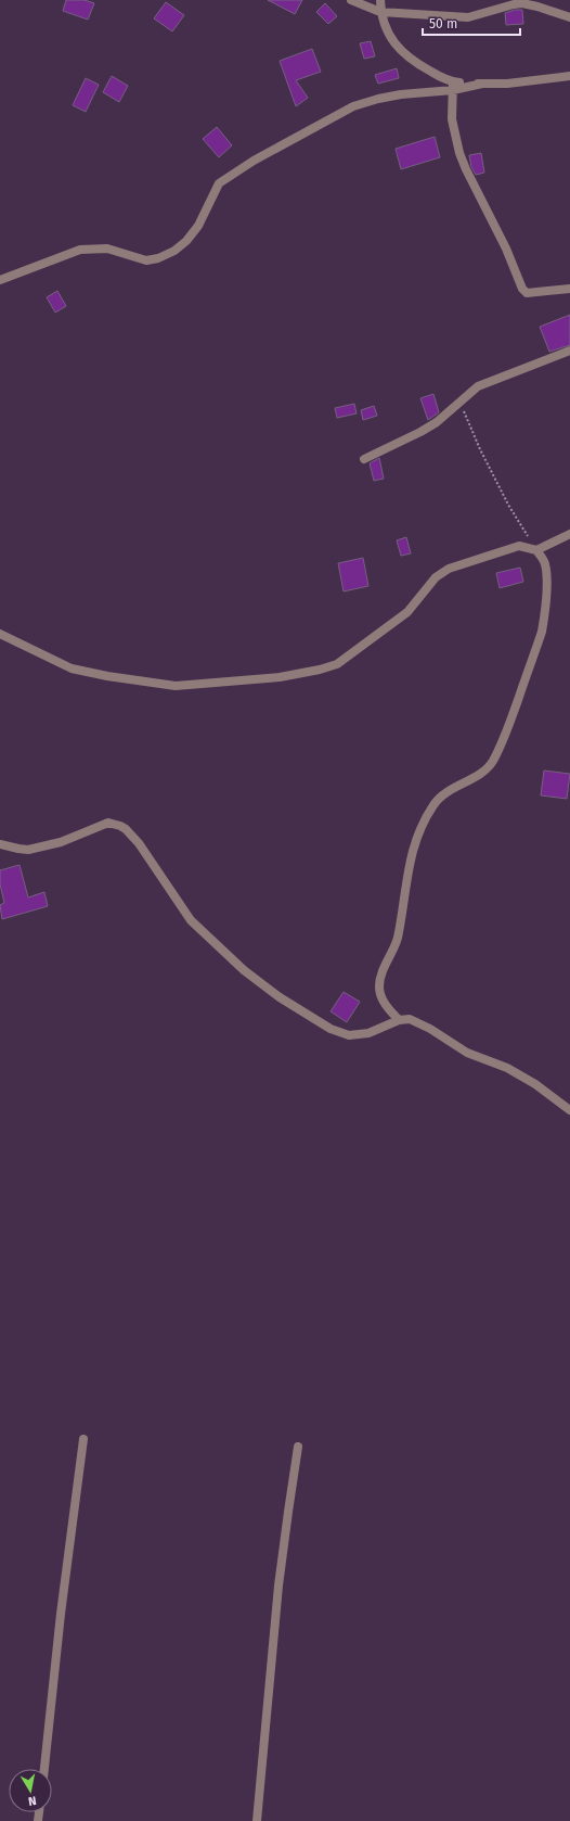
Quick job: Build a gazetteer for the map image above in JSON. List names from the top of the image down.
{
  "scale_bar": "50 m",
  "north": "bottom"
}
